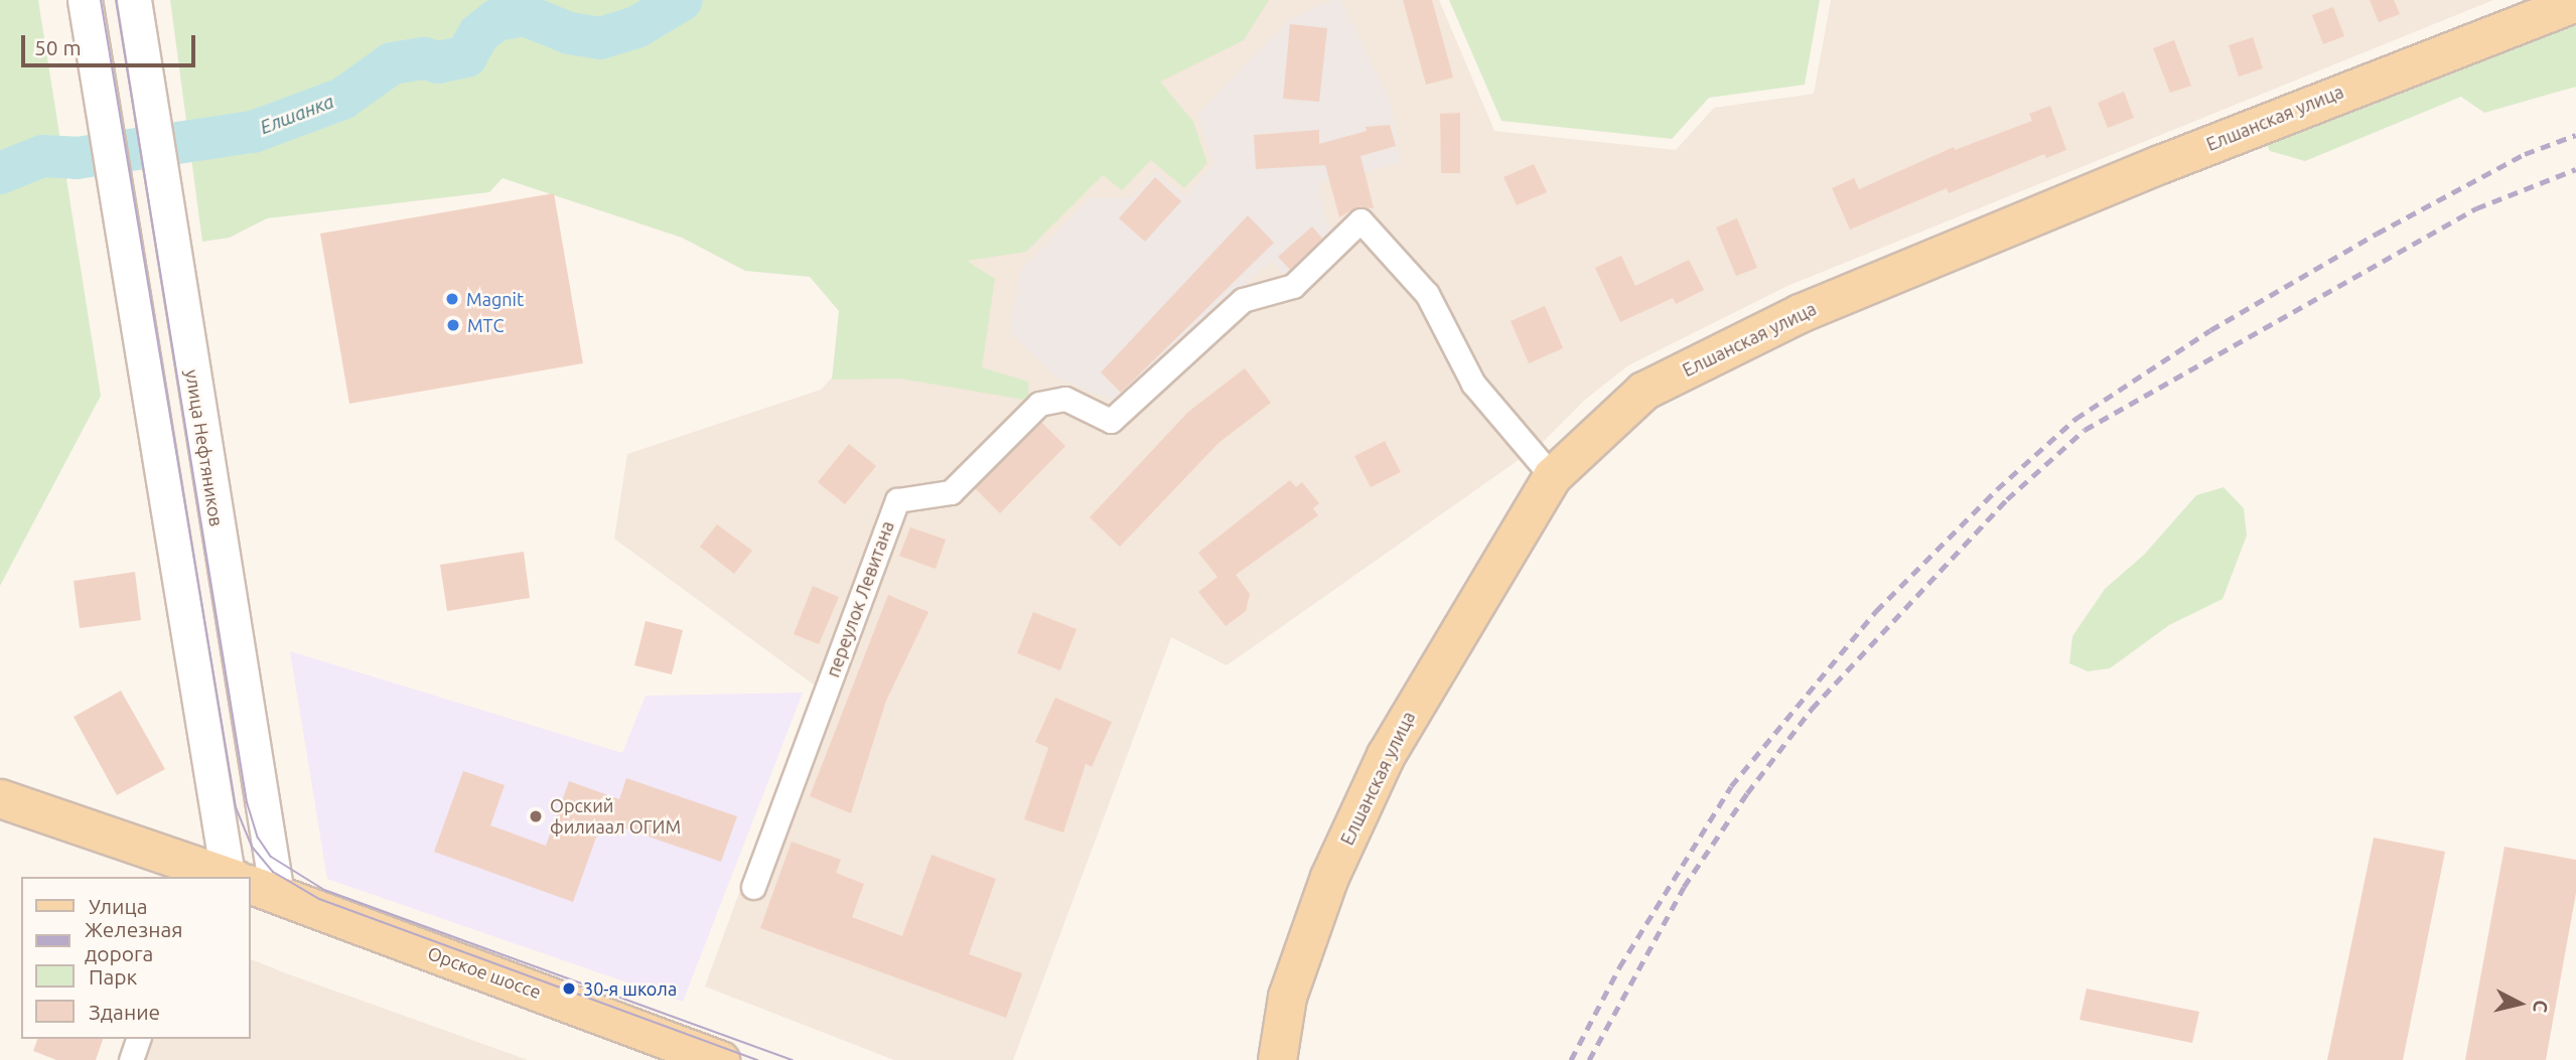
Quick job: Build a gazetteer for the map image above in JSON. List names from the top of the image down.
{
  "streets": {
    "main road": ["Елшанская улица", "улица Нефтяников", "Орское шоссе"],
    "street": ["переулок Левитана"]
  },
  "crossings": [
    ["Елшанская улица", "переулок Левитана"]
  ],
  "water": ["Елшанка"],
  "places": [
    "Magnit",
    "МТС",
    "Орский филиаал ОГИМ",
    "30-я школа"
  ],
  "legend": [
    "Улица",
    "Железная дорога",
    "Парк",
    "Здание"
  ],
  "scale_bar": "50 m",
  "north": "right"
}
